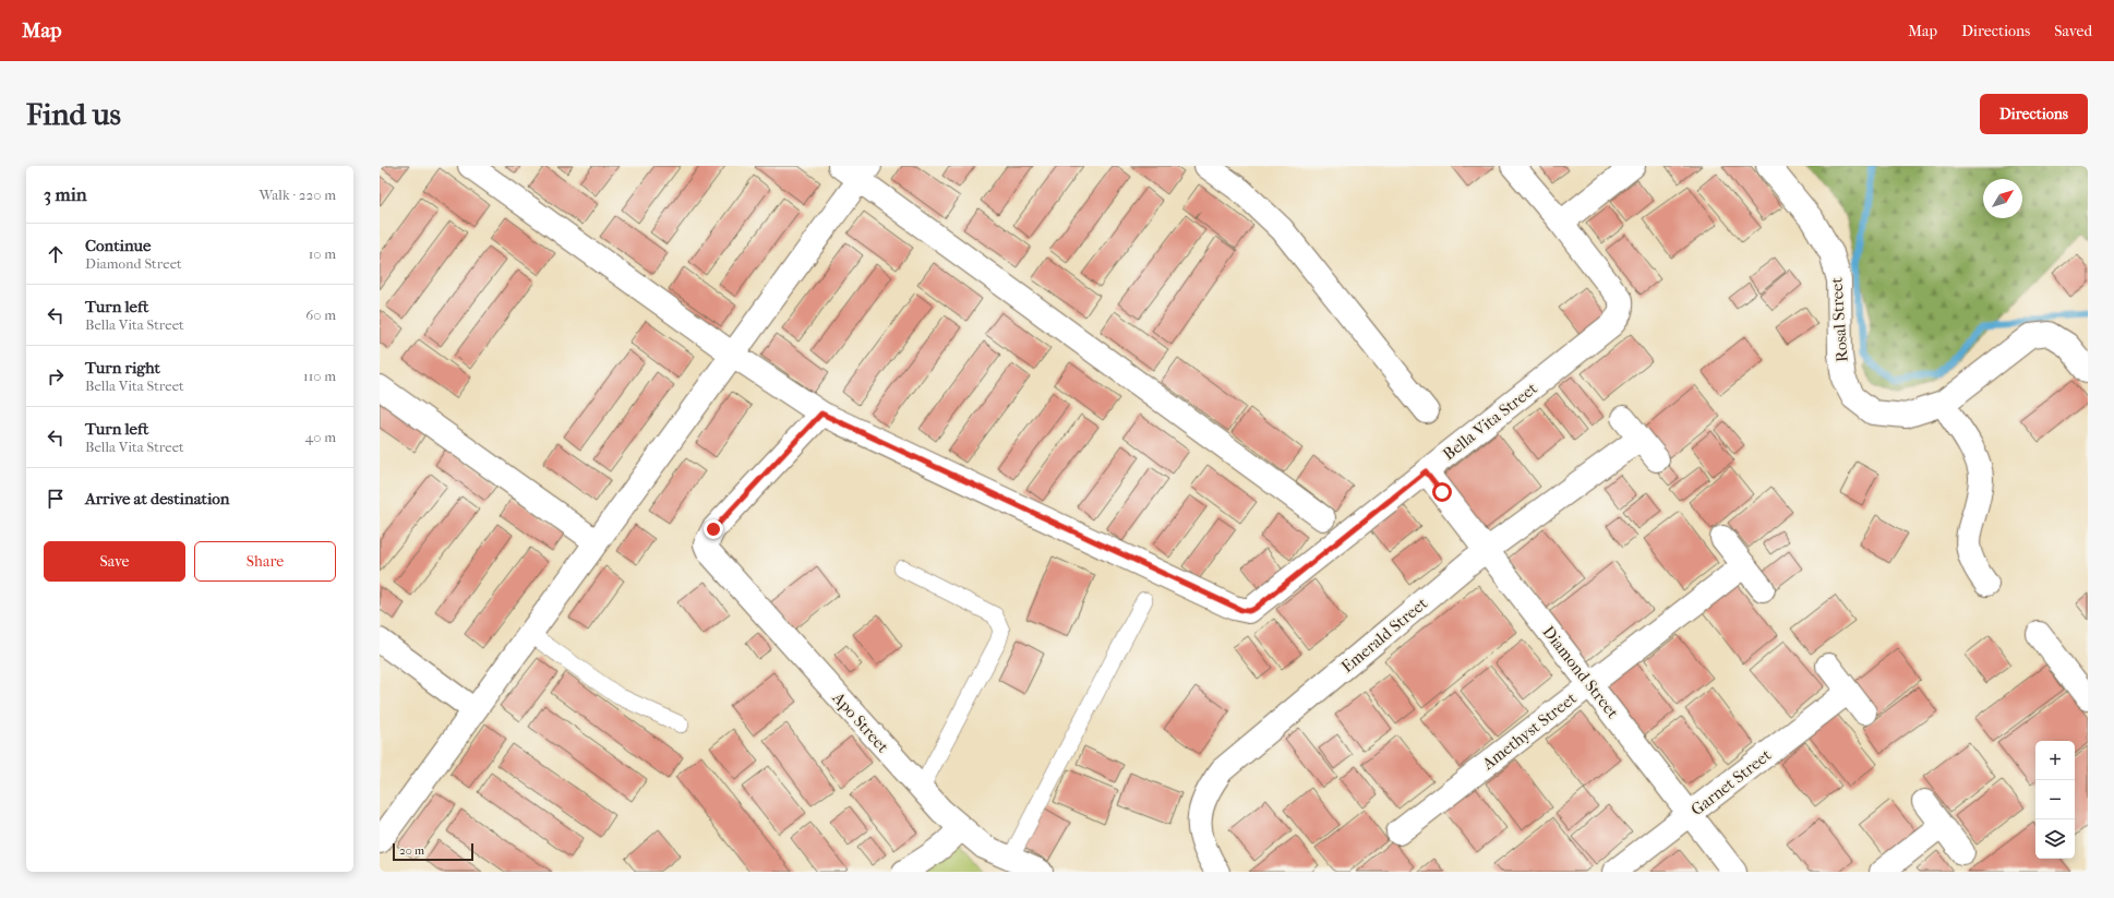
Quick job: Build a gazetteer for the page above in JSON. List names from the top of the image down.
{
  "streets": {
    "street": [
      "Rosal Street",
      "Bella Vita Street",
      "Emerald Street",
      "Diamond Street",
      "Apo Street",
      "Amethyst Street",
      "Garnet Street"
    ]
  },
  "crossings": [
    ["Bella Vita Street", "Diamond Street"],
    ["Bella Vita Street", "Apo Street"],
    ["Emerald Street", "Diamond Street"],
    ["Diamond Street", "Amethyst Street"],
    ["Diamond Street", "Garnet Street"]
  ],
  "scale_bar": "20 m",
  "north": "top right",
  "page": {
    "header": "Map",
    "nav": ["Map", "Directions", "Saved"],
    "buttons": [
      "Directions",
      ["Save", "Share"]
    ],
    "title": "Find us",
    "heading": ["3 min", "Walk · 220 m"],
    "list": [
      ["Continue", "Diamond Street", "10 m"],
      ["Turn left", "Bella Vita Street", "60 m"],
      ["Turn right", "Bella Vita Street", "110 m"],
      ["Turn left", "Bella Vita Street", "40 m"],
      "Arrive at destination"
    ],
    "map_buttons": ["+", "−"],
    "scale": "20 m"
  }
}
